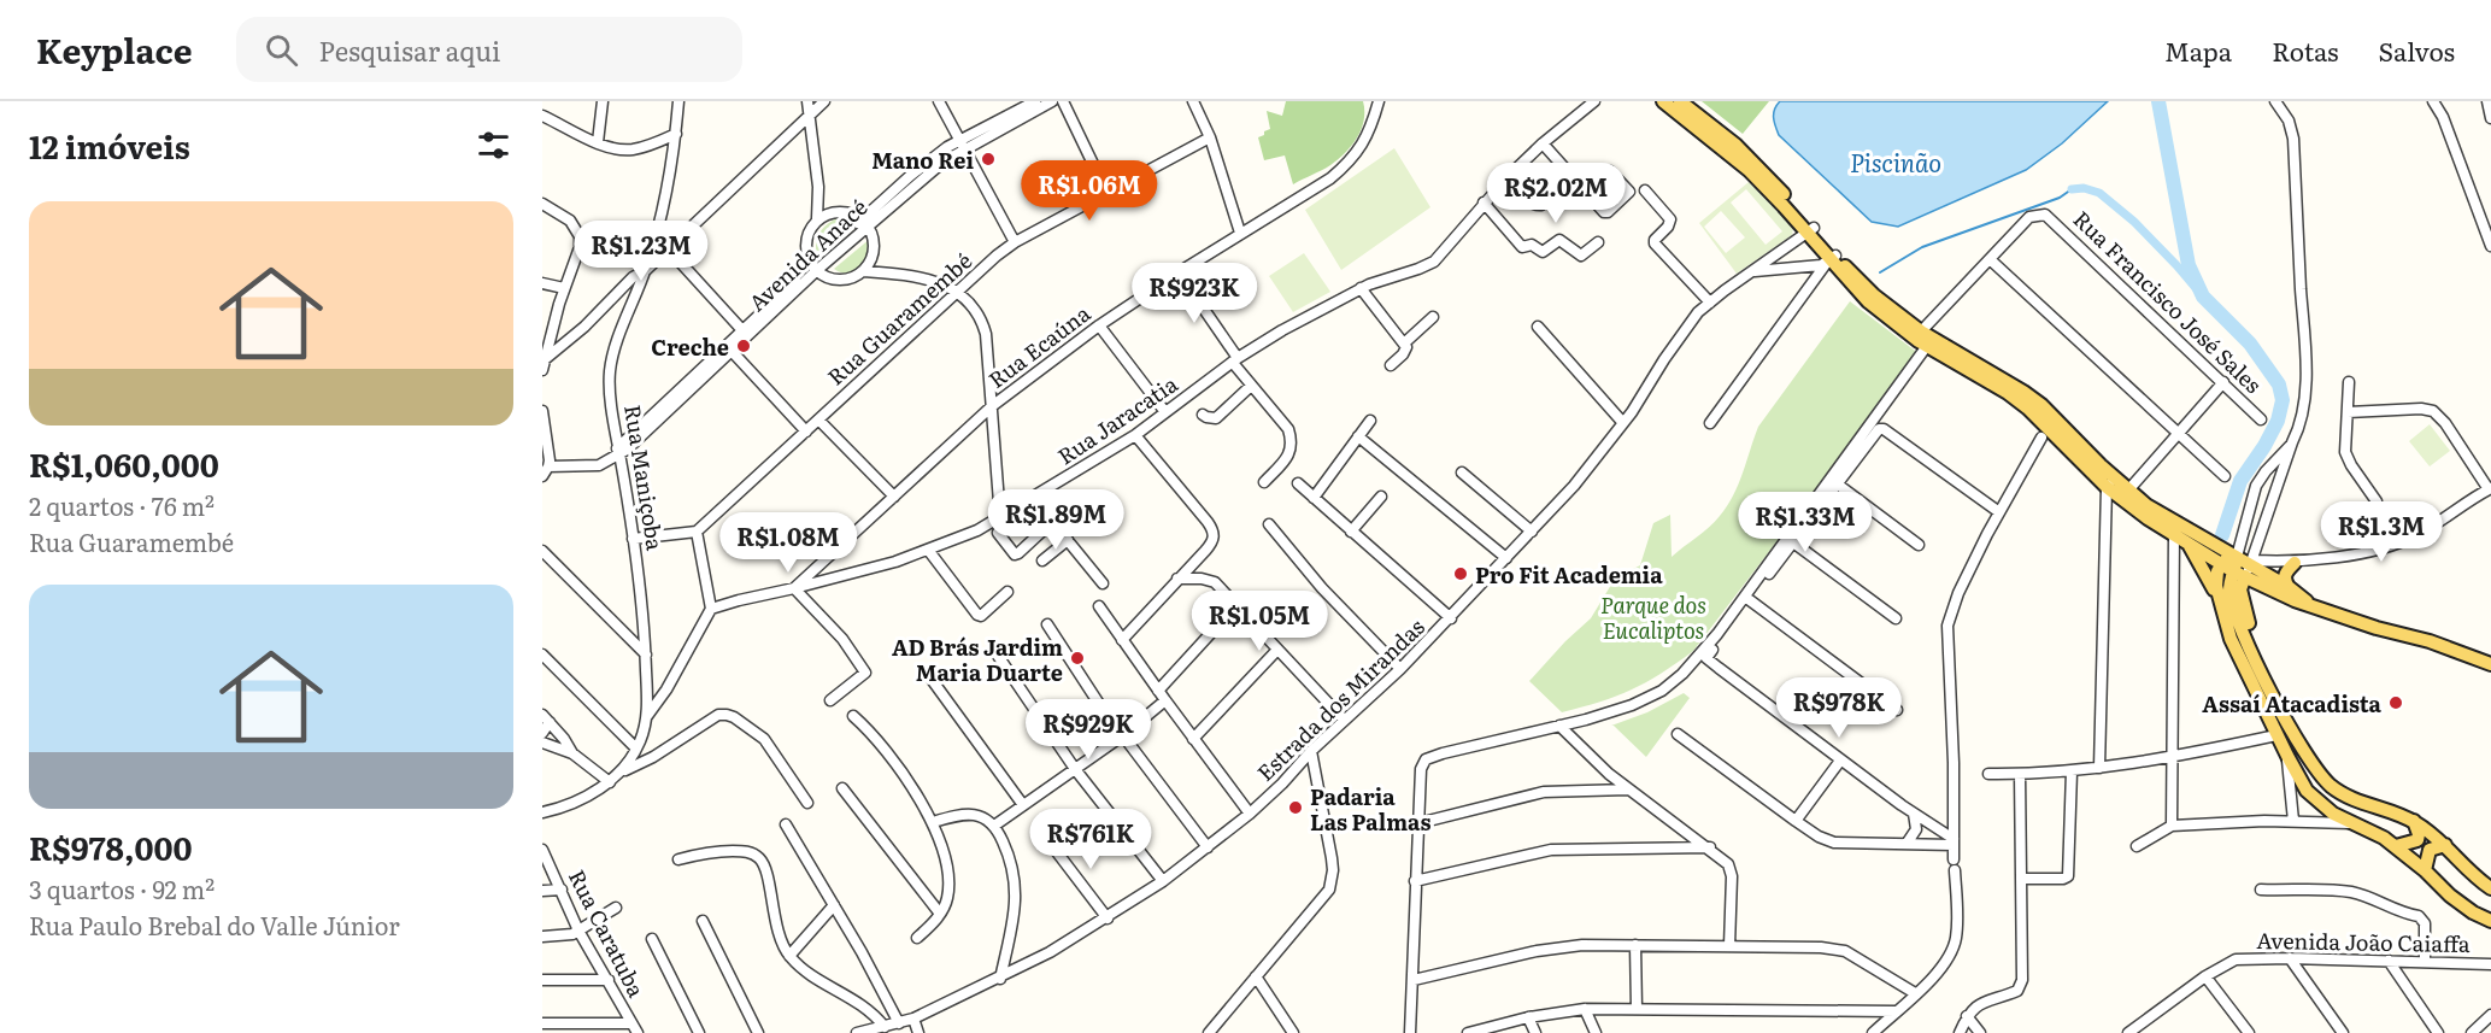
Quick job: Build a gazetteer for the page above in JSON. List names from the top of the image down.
{
  "streets": {
    "street": [
      "Avenida Anacé",
      "Rua Francisco José Sales",
      "Rua Guaramembé",
      "Rua Ecaúna",
      "Rua Jaracatia",
      "Rua Maniçoba",
      "Estrada dos Mirandas",
      "Rua Caratuba",
      "Avenida João Caiaffa"
    ]
  },
  "crossings": [
    ["Avenida Anacé", "Rua Maniçoba"],
    ["Rua Ecaúna", "Rua Jaracatia"]
  ],
  "water": ["Piscinão"],
  "parks": ["Parque dos Eucaliptos"],
  "places": [
    "Mano Rei",
    "Creche",
    "Pro Fit Academia",
    "AD Brás Jardim Maria Duarte",
    "Assaí Atacadista",
    "Padaria Las Palmas"
  ],
  "page": {
    "header": "Keyplace",
    "search": "Pesquisar aqui",
    "nav": ["Mapa", "Rotas", "Salvos"],
    "heading": "12 imóveis",
    "price": [
      "R$1.06M",
      "R$2.02M",
      "R$1.23M",
      "R$923K",
      "R$1.89M",
      "R$1.33M",
      "R$1.3M",
      "R$1.08M",
      "R$1.05M",
      "R$978K",
      "R$929K",
      "R$761K"
    ],
    "list": [
      {
        "name": "R$1,060,000",
        "note": "2 quartos · 76 m² · Rua Guaramembé"
      },
      {
        "name": "R$978,000",
        "note": "3 quartos · 92 m² · Rua Paulo Brebal do Valle Júnior"
      }
    ]
  }
}
